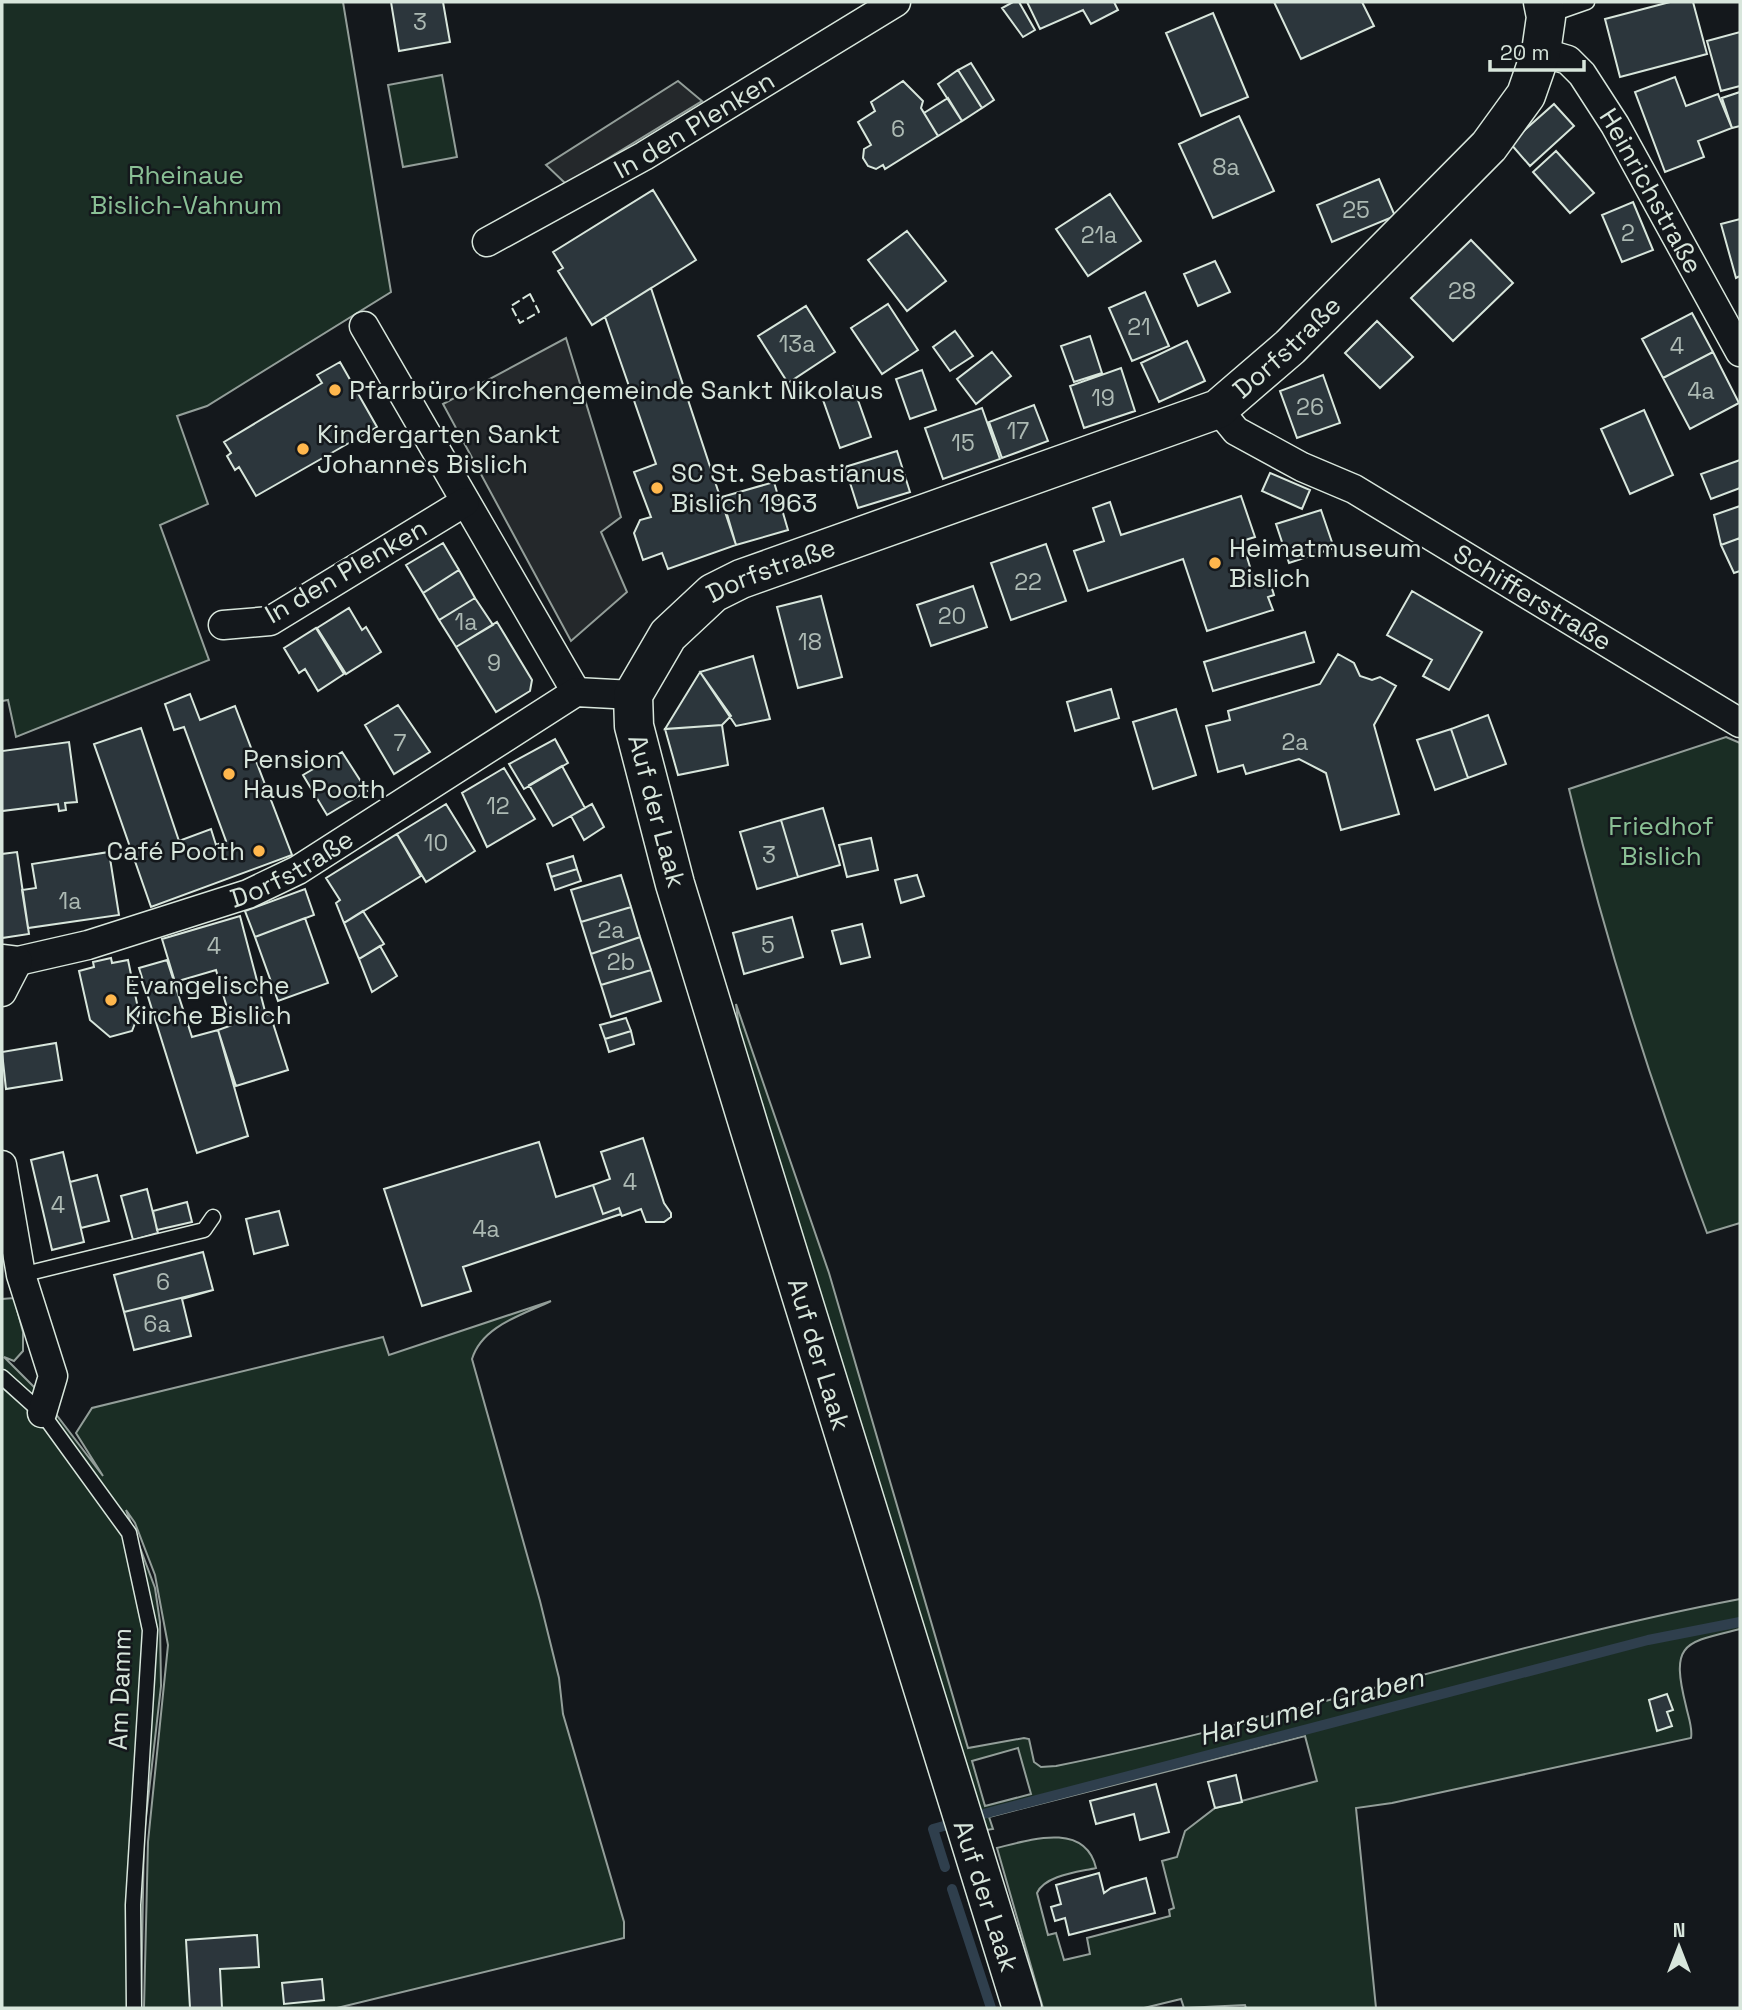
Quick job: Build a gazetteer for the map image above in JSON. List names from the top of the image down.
{
  "streets": {
    "main road": ["Dorfstraße", "Auf der Laak"],
    "street": ["In den Plenken", "Heinrichstraße", "Schifferstraße"],
    "lane": ["Am Damm"]
  },
  "crossings": [
    ["Heinrichstraße", "Dorfstraße"],
    ["Dorfstraße", "Schifferstraße"],
    ["Dorfstraße", "Auf der Laak"]
  ],
  "water": ["Harsumer Graben"],
  "parks": ["Rheinaue Bislich-Vahnum", "Friedhof Bislich"],
  "places": [
    "Pfarrbüro Kirchengemeinde Sankt Nikolaus",
    "Kindergarten Sankt Johannes Bislich",
    "SC St. Sebastianus Bislich 1963",
    "Heimatmuseum Bislich",
    "Pension Haus Pooth",
    "Café Pooth",
    "Evangelische Kirche Bislich"
  ],
  "house_numbers": [
    "3",
    "6",
    "8a",
    "25",
    "2",
    "21a",
    "28",
    "21",
    "13a",
    "4",
    "4a",
    "19",
    "26",
    "17",
    "15",
    "22",
    "20",
    "1a",
    "18",
    "9",
    "2a",
    "7",
    "12",
    "10",
    "3",
    "1a",
    "2a",
    "5",
    "4",
    "2b",
    "4",
    "4",
    "4a",
    "6",
    "6a"
  ],
  "scale_bar": "20 m",
  "north": "top"
}
